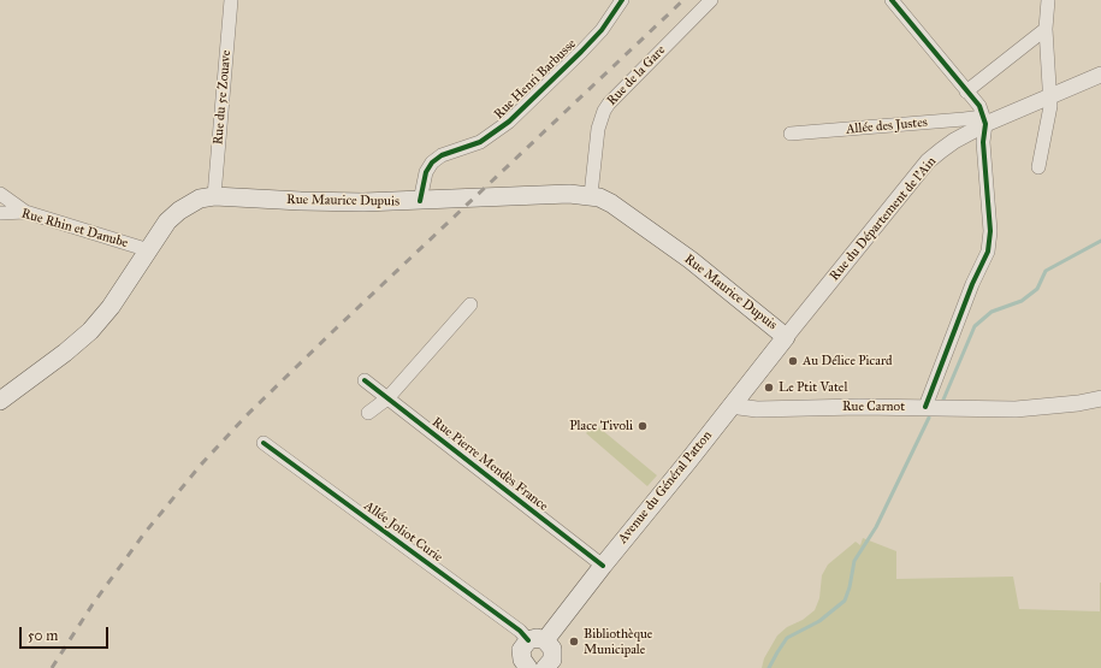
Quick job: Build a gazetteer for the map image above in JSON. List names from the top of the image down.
{
  "streets": {
    "main road": ["Rue Maurice Dupuis", "Avenue du Général Patton"],
    "street": [
      "Rue de la Gare",
      "Rue Henri Barbusse",
      "Rue du 5e Zouave",
      "Allée des Justes",
      "Rue du Département de l'Ain",
      "Rue Rhin et Danube",
      "Rue Carnot",
      "Rue Pierre Mendès France",
      "Allée Joliot Curie"
    ]
  },
  "crossings": [
    ["Rue de la Gare", "Rue Maurice Dupuis"],
    ["Rue Henri Barbusse", "Rue Maurice Dupuis"],
    ["Rue du 5e Zouave", "Rue Maurice Dupuis"],
    ["Allée des Justes", "Rue du Département de l'Ain"],
    ["Rue Maurice Dupuis", "Rue du Département de l'Ain"],
    ["Rue Maurice Dupuis", "Rue Rhin et Danube"],
    ["Rue Maurice Dupuis", "Avenue du Général Patton"],
    ["Rue du Département de l'Ain", "Avenue du Général Patton"],
    ["Rue Carnot", "Avenue du Général Patton"],
    ["Rue Pierre Mendès France", "Avenue du Général Patton"],
    ["Avenue du Général Patton", "Allée Joliot Curie"]
  ],
  "places": [
    "Au Délice Picard",
    "Le Ptit Vatel",
    "Place Tivoli",
    "Bibliothèque Municipale"
  ],
  "scale_bar": "50 m"
}
